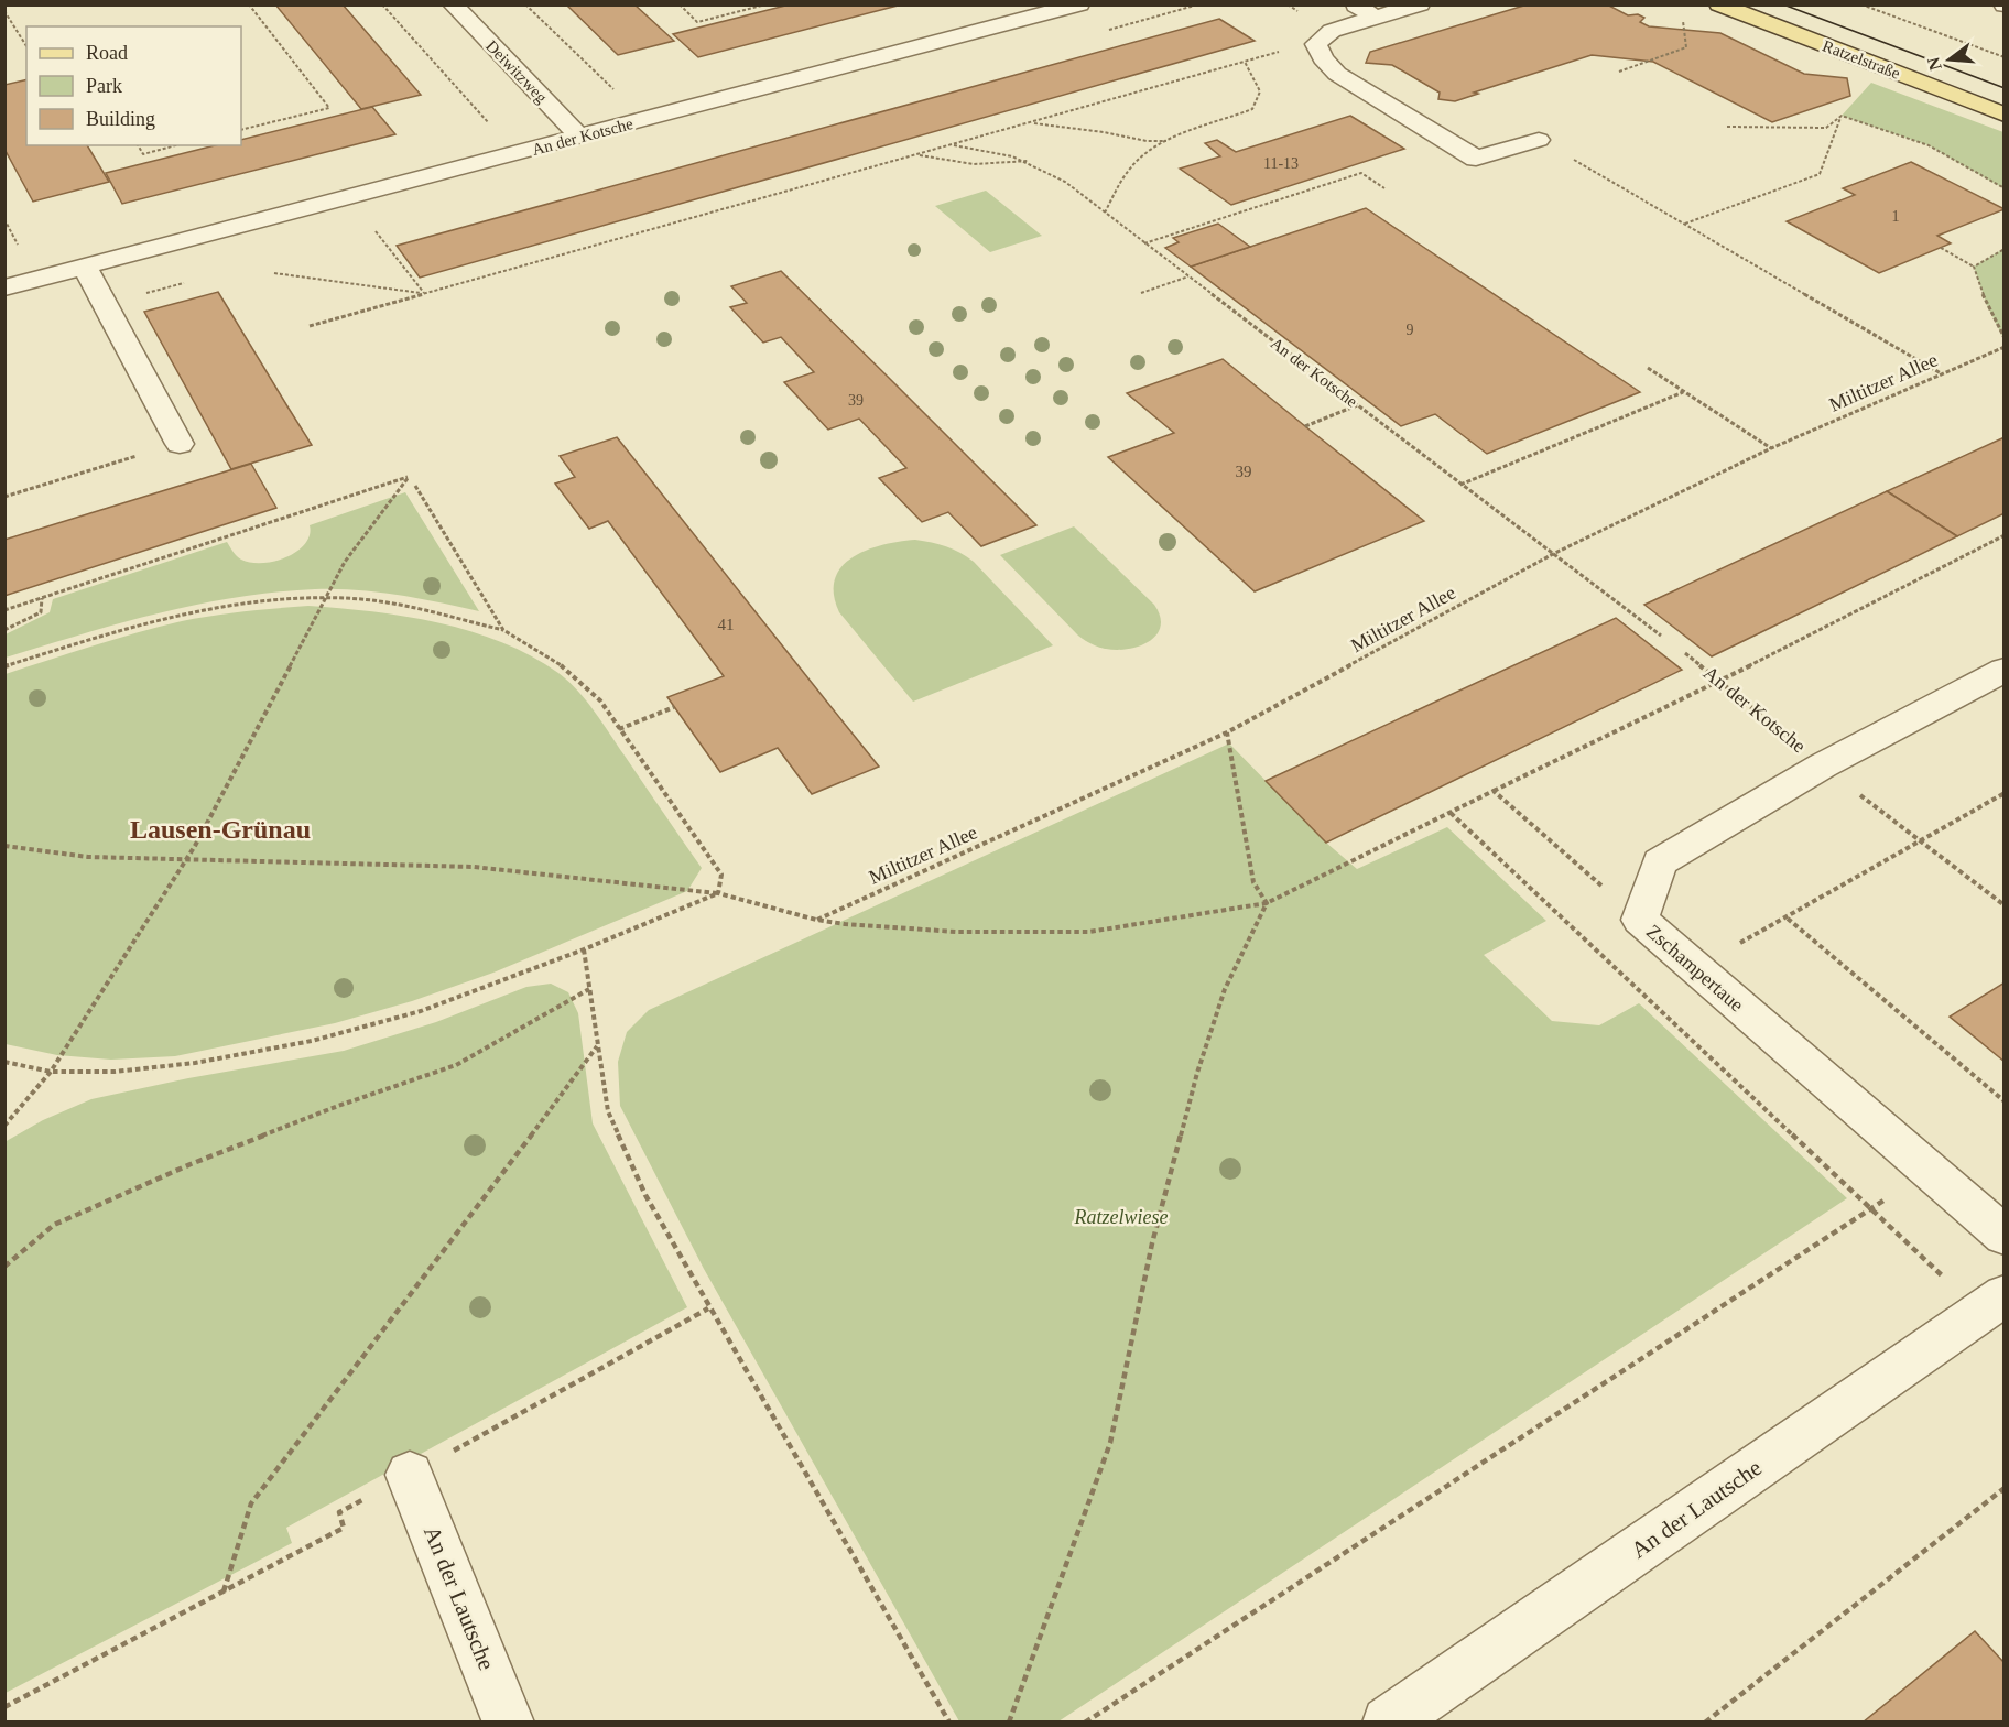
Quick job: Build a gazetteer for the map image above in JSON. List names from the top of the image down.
{
  "streets": {
    "main road": ["Ratzelstraße"],
    "street": [
      "Deiwitzweg",
      "An der Kotsche",
      "Zschampertaue",
      "An der Lautsche"
    ],
    "path": ["Miltitzer Allee"]
  },
  "crossings": [
    ["Deiwitzweg", "An der Kotsche"],
    ["An der Kotsche", "Miltitzer Allee"],
    ["An der Kotsche", "Zschampertaue"]
  ],
  "districts": ["Lausen-Grünau"],
  "parks": ["Ratzelwiese"],
  "house_numbers": [
    "11-13",
    "1",
    "9",
    "39",
    "39",
    "41"
  ],
  "legend": ["Road", "Park", "Building"],
  "north": "left"
}
